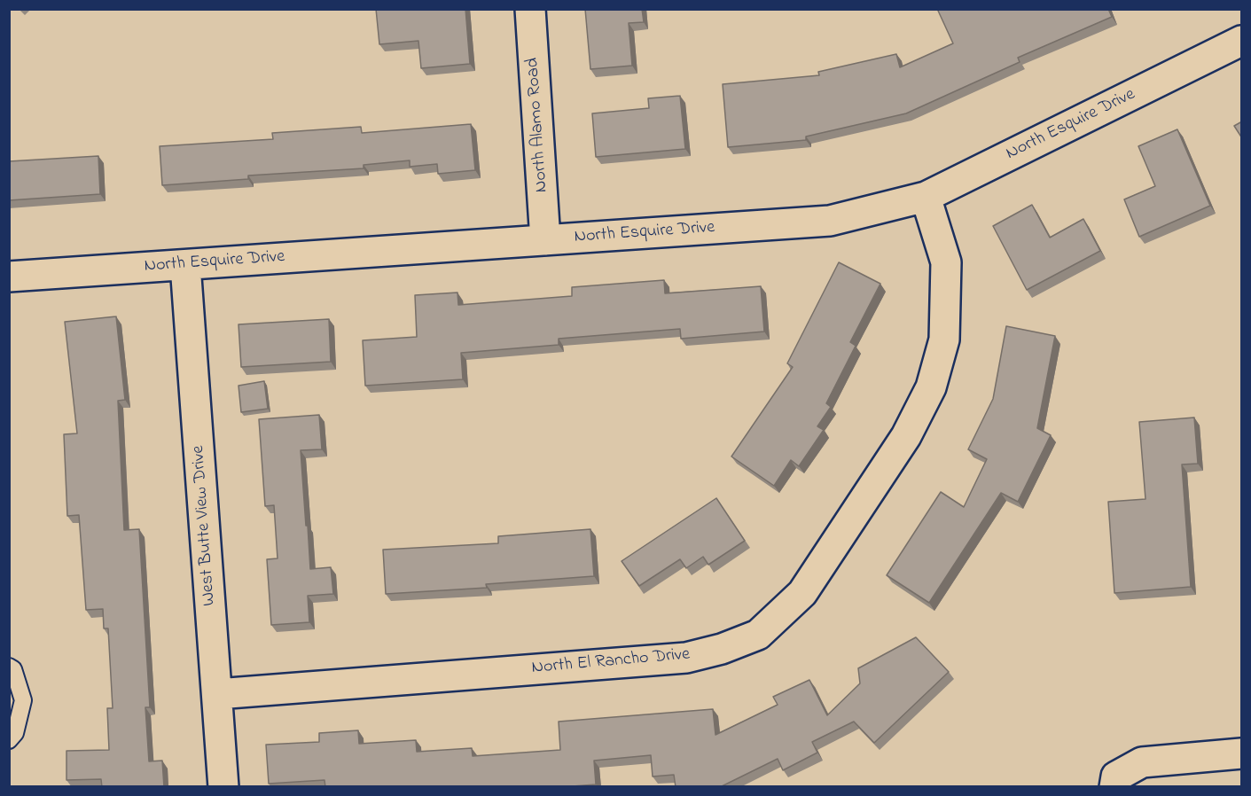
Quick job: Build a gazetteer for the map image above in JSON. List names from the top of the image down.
{
  "streets": {
    "street": [
      "North Alamo Road",
      "North Esquire Drive",
      "West Butte View Drive",
      "North El Rancho Drive"
    ]
  },
  "crossings": [
    ["North Alamo Road", "North Esquire Drive"],
    ["North Esquire Drive", "West Butte View Drive"],
    ["North Esquire Drive", "North El Rancho Drive"],
    ["West Butte View Drive", "North El Rancho Drive"]
  ]
}
